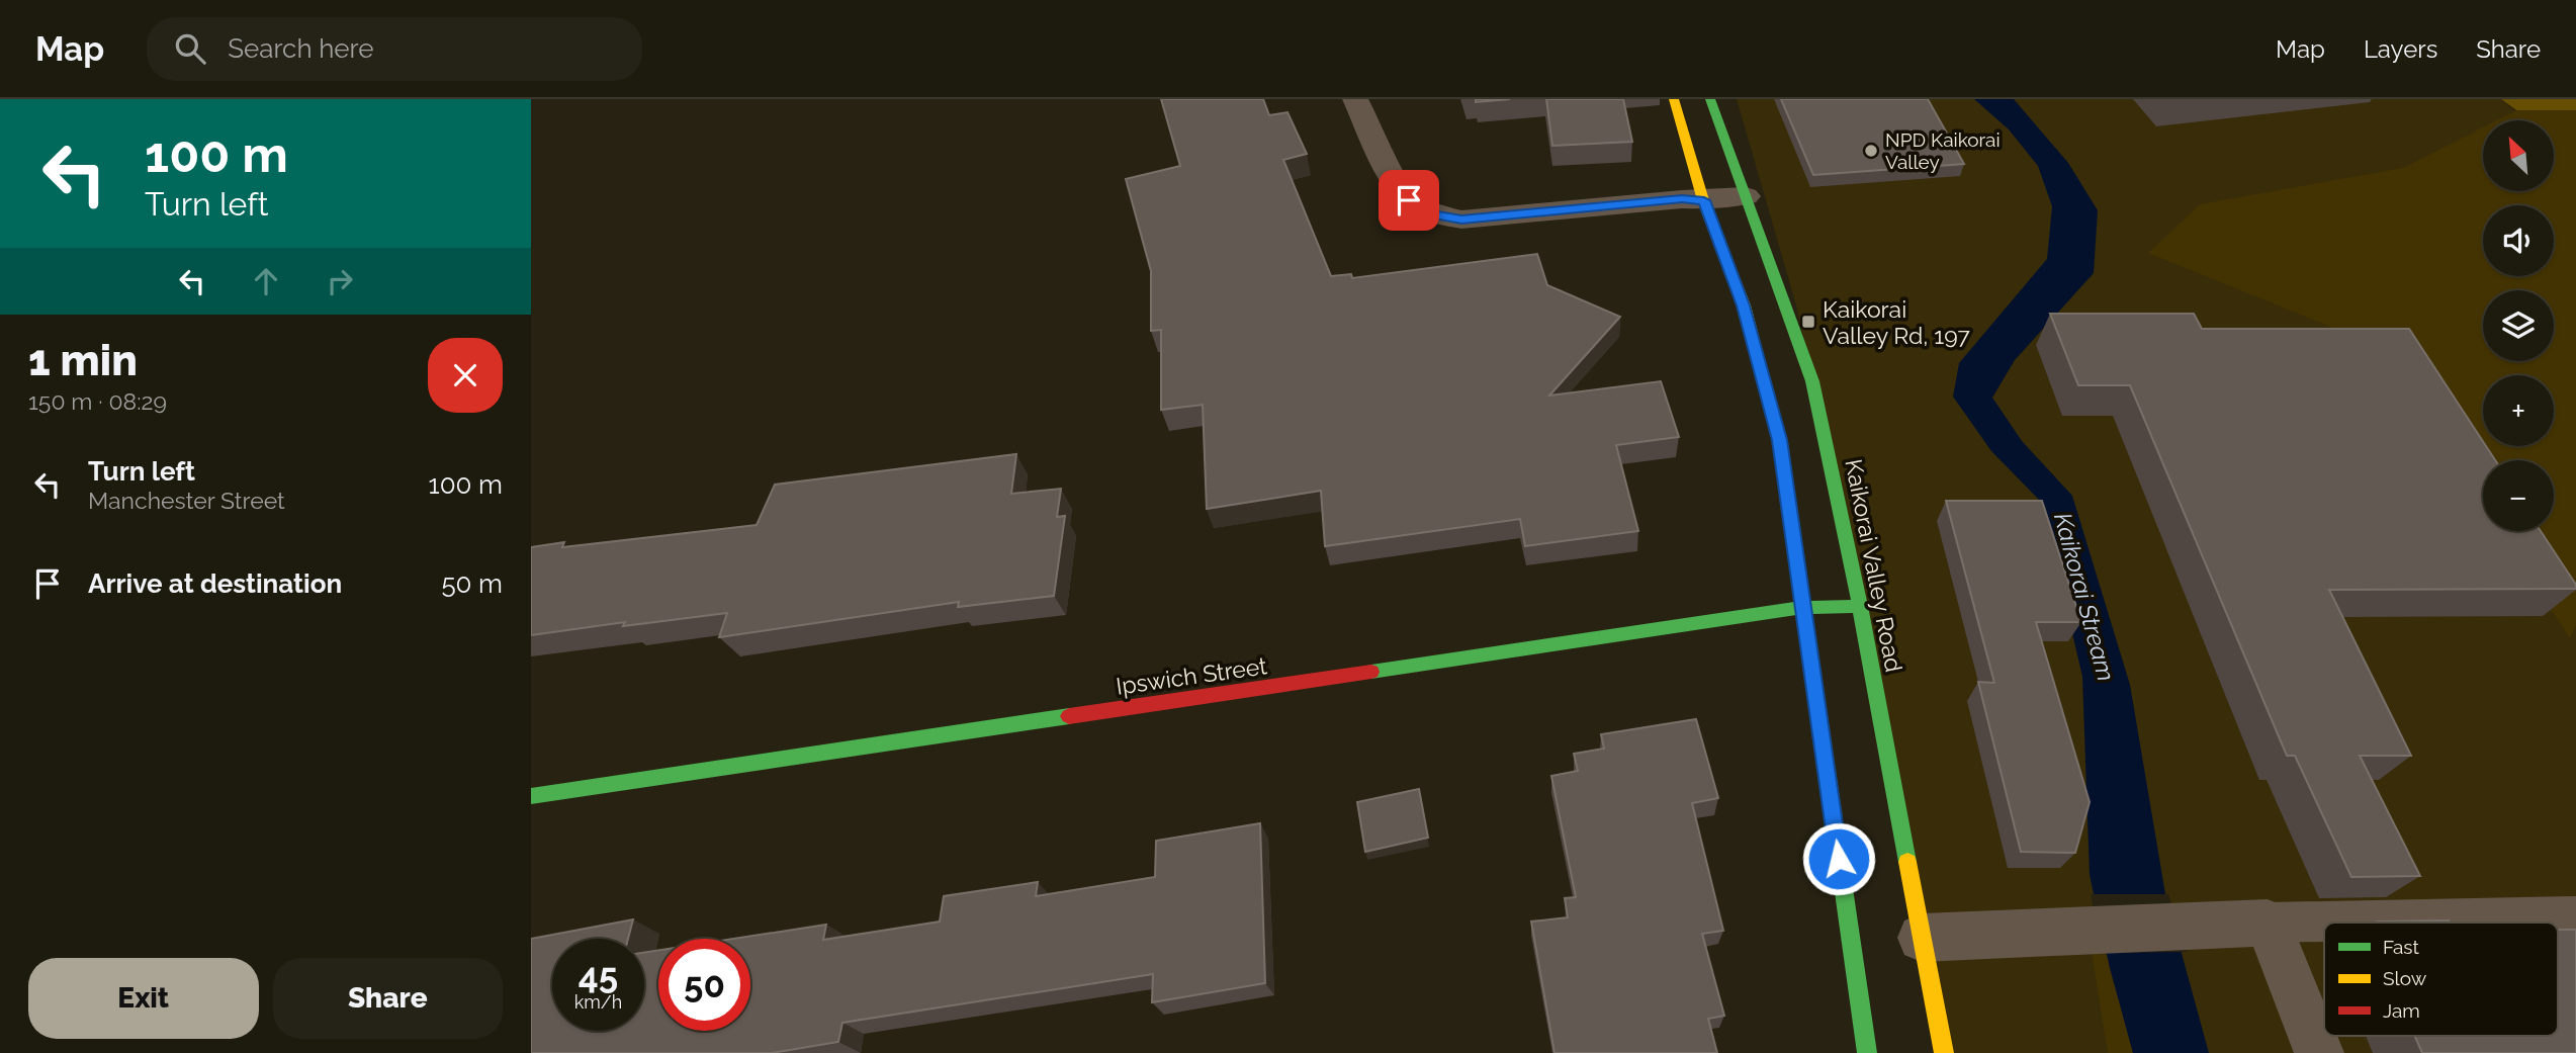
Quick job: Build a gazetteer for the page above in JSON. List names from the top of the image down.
{
  "streets": {
    "main road": ["Kaikorai Valley Road", "Ipswich Street"]
  },
  "crossings": [
    ["Kaikorai Valley Road", "Ipswich Street"]
  ],
  "water": ["Kaikorai Stream"],
  "places": {
    "other": ["NPD Kaikorai Valley"],
    "transit": ["Kaikorai Valley Rd, 197"]
  },
  "legend": ["Fast", "Slow", "Jam"],
  "north": "top left",
  "page": {
    "header": "Map",
    "search": "Search here",
    "nav": ["Map", "Layers", "Share"],
    "turn": ["100 m", "Turn left"],
    "map_buttons": ["+", "−"],
    "heading": ["1 min", "150 m · 08:29"],
    "list": [
      {
        "name": "Turn left",
        "note": "Manchester Street",
        "value": "100 m"
      },
      {
        "name": "Arrive at destination",
        "value": "50 m"
      }
    ],
    "speed": "45 km/h",
    "limit": "50",
    "buttons": ["Exit", "Share"]
  }
}
